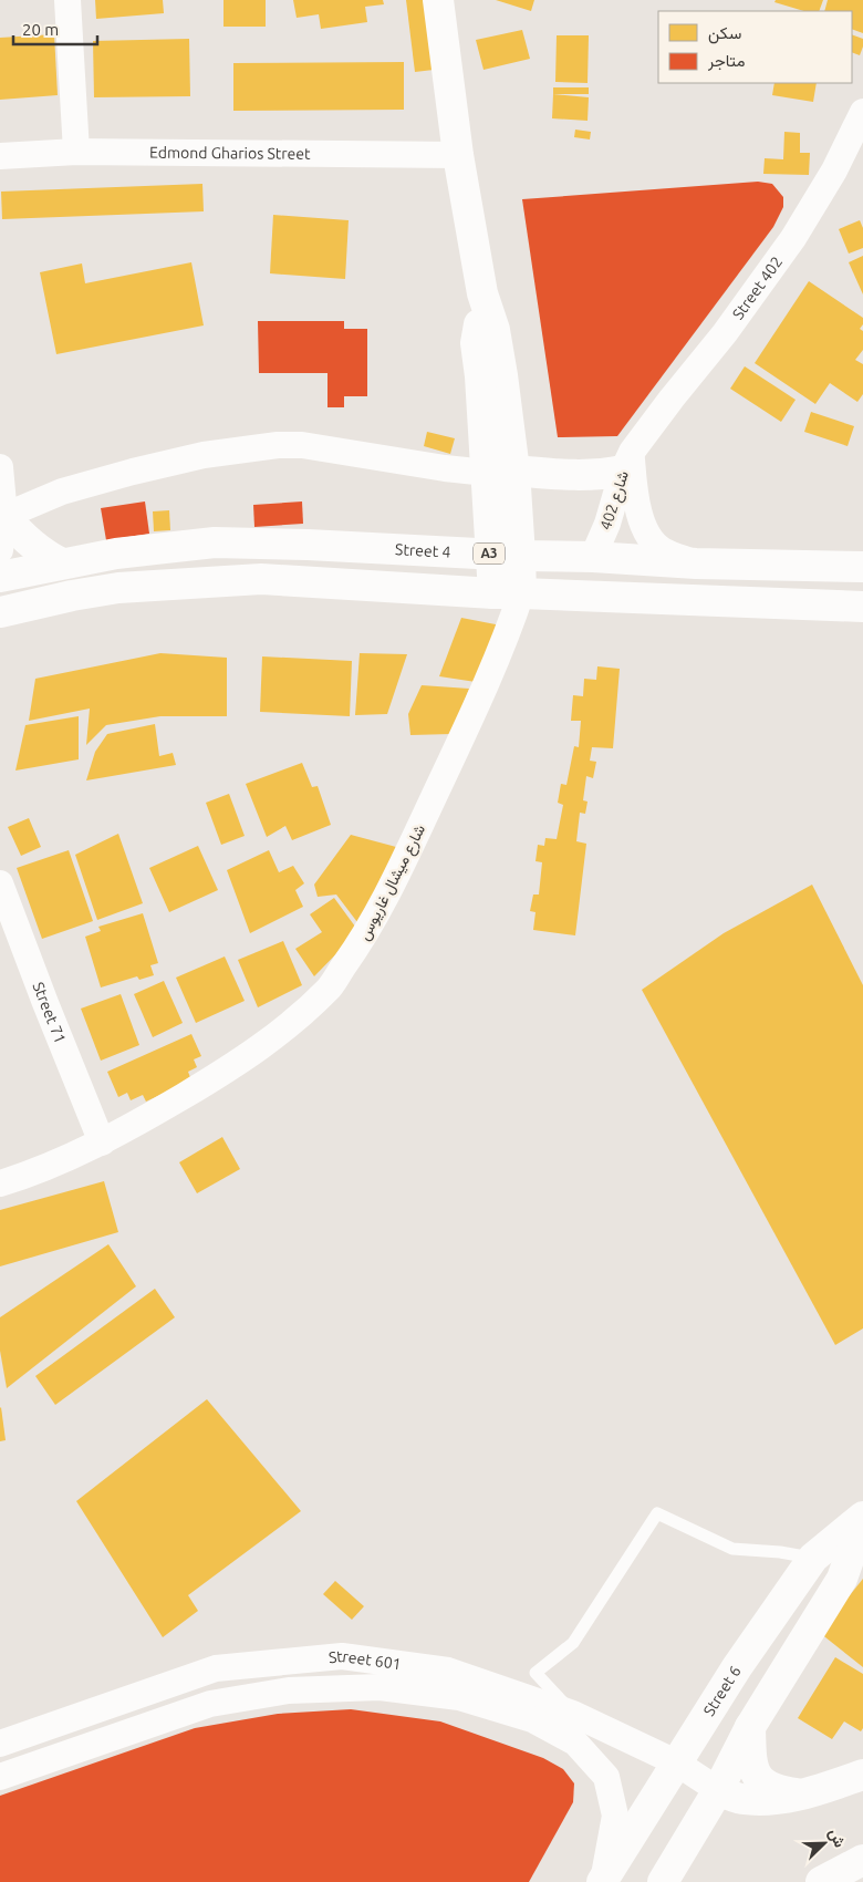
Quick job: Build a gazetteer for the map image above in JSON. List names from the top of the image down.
{
  "streets": {
    "main road": ["Street 4", "A3", "Street 6"],
    "street": [
      "Edmond Gharios Street",
      "Street 402",
      "شارع 402",
      "شارع ميشال غاريوس",
      "Street 71",
      "Street 601"
    ]
  },
  "crossings": [
    ["Street 402", "شارع 402"],
    ["شارع 402", "Street 4"],
    ["Street 4", "A3"],
    ["شارع ميشال غاريوس", "Street 71"],
    ["Street 601", "Street 6"]
  ],
  "legend": ["سكن", "متاجر"],
  "scale_bar": "20 m",
  "north": "top right"
}
